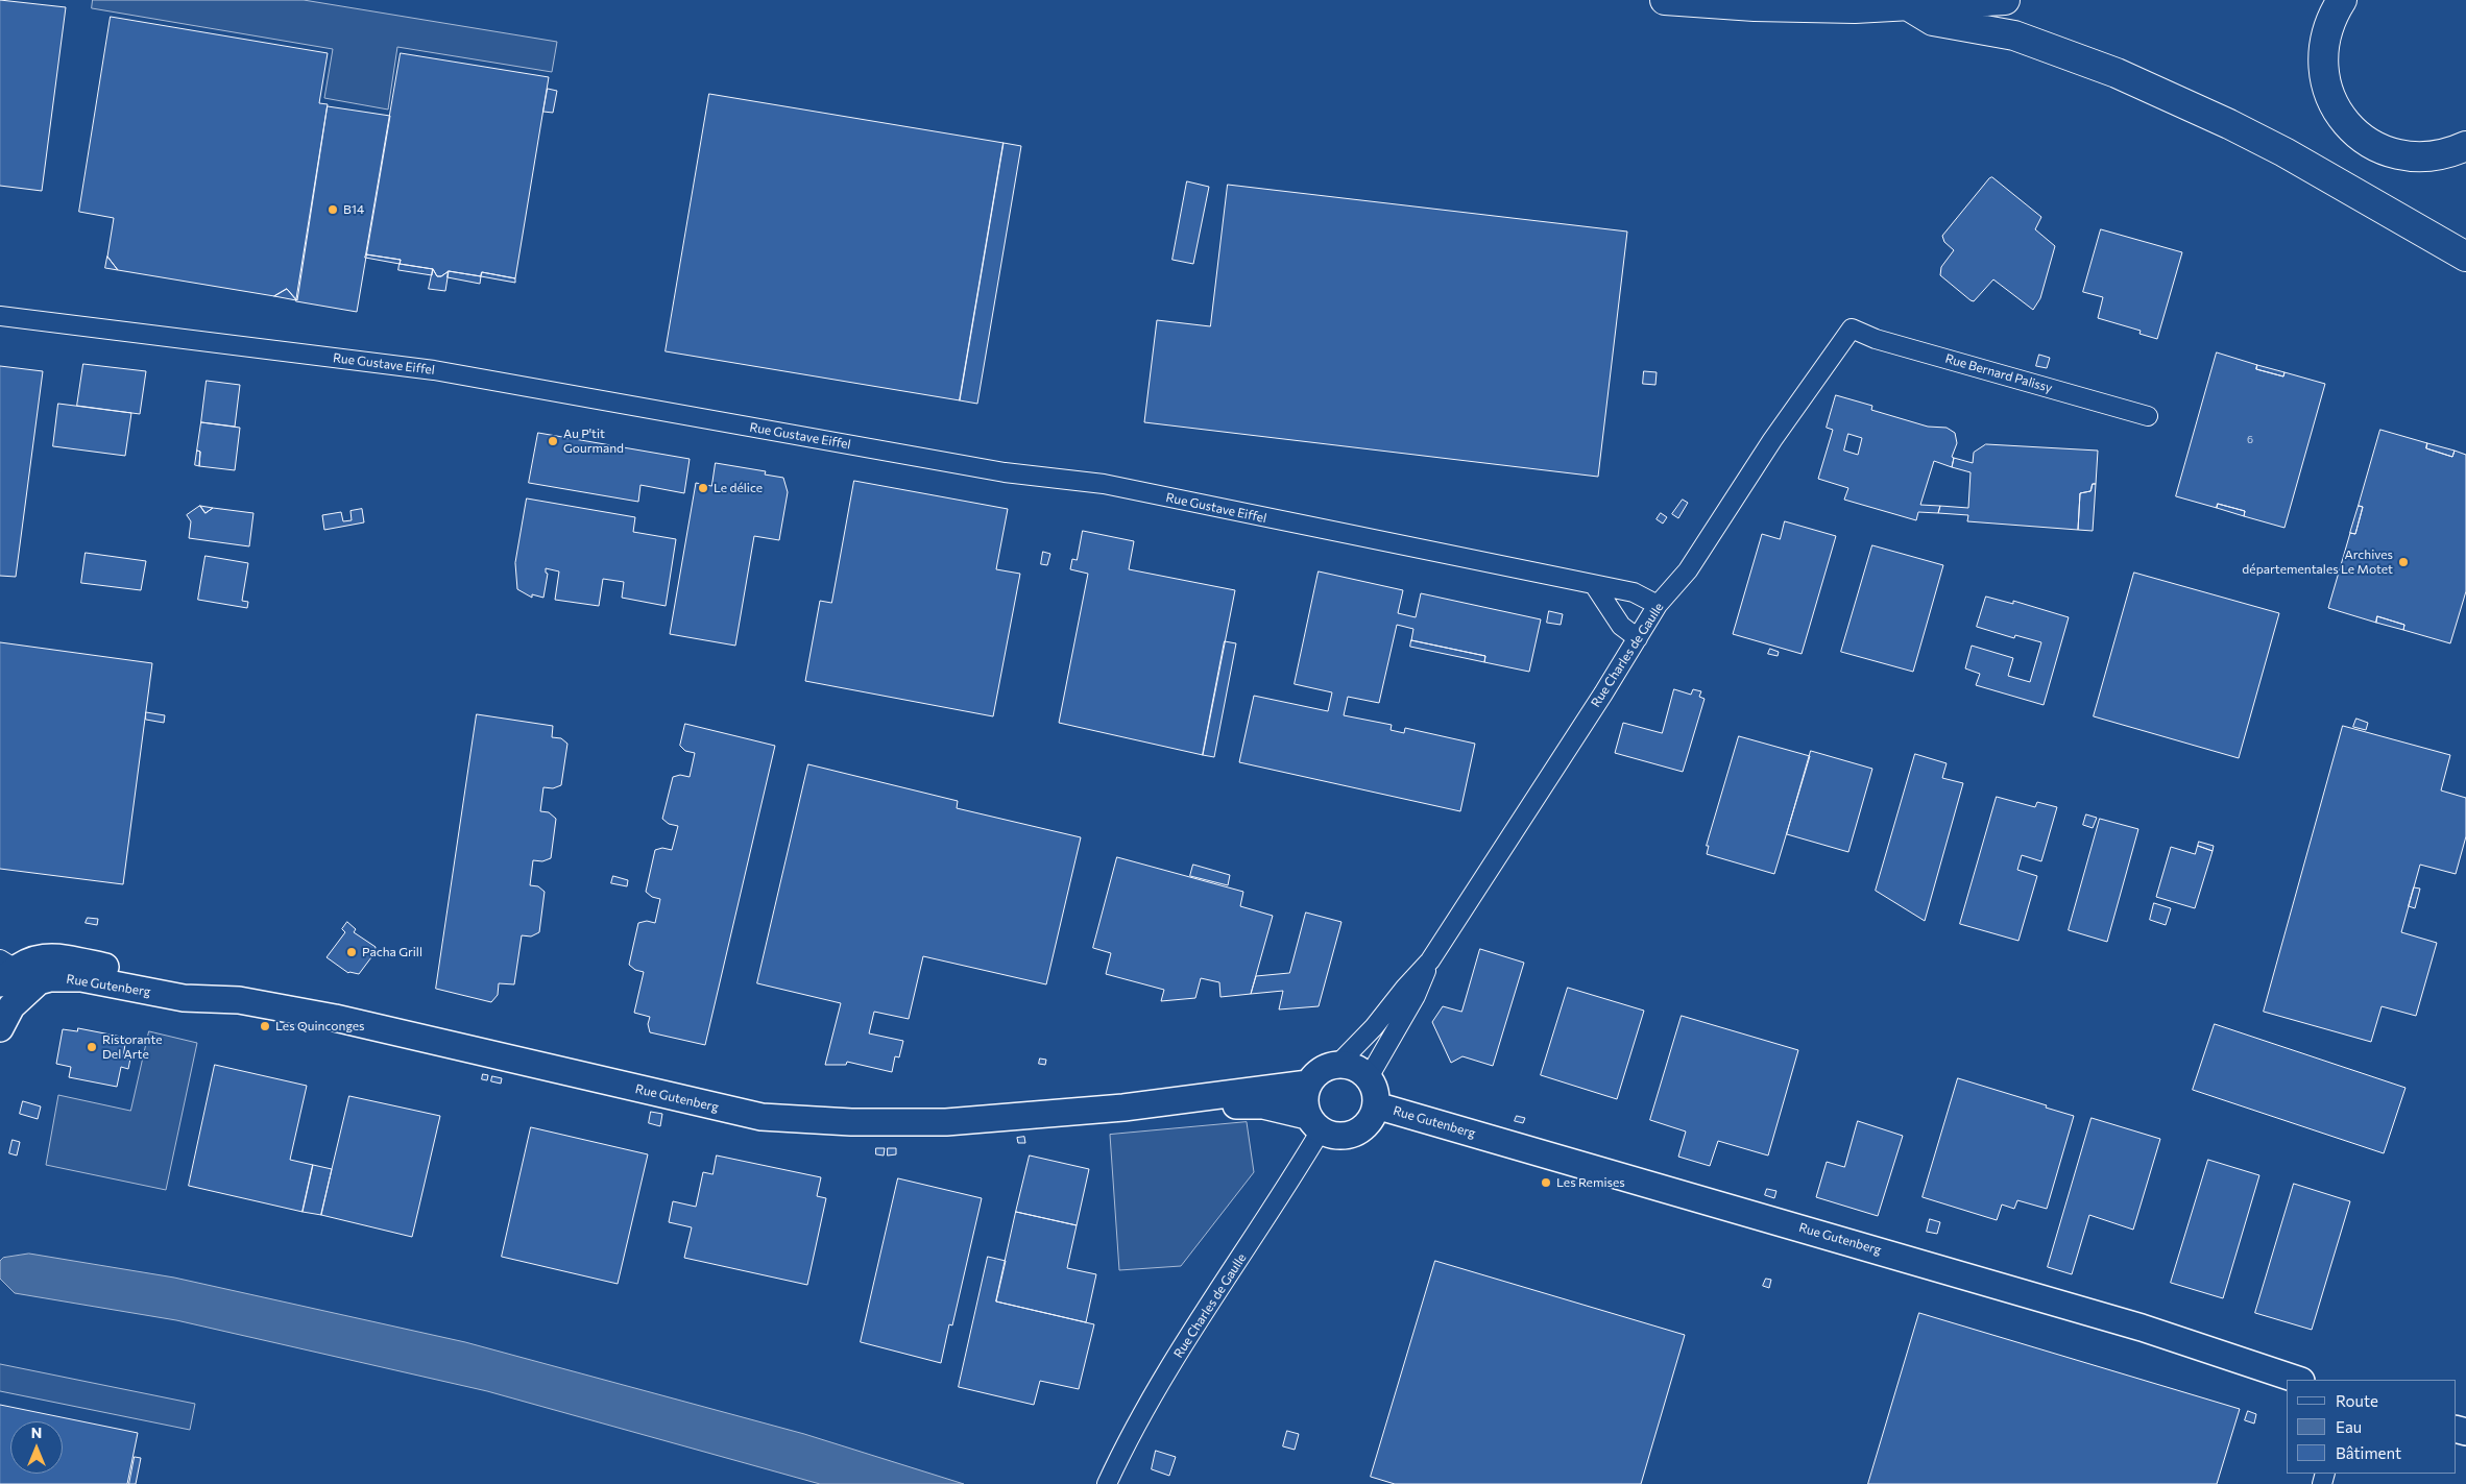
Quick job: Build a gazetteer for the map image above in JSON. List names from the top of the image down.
{
  "streets": {
    "street": [
      "Rue Gustave Eiffel",
      "Rue Bernard Palissy",
      "Rue Charles de Gaulle",
      "Rue Gutenberg"
    ]
  },
  "crossings": [
    ["Rue Gustave Eiffel", "Rue Charles de Gaulle"],
    ["Rue Bernard Palissy", "Rue Charles de Gaulle"],
    ["Rue Charles de Gaulle", "Rue Gutenberg"]
  ],
  "places": [
    "B14",
    "Au P'tit Gourmand",
    "Le délice",
    "Archives départementales Le Motet",
    "Pacha Grill",
    "Les Quinconges",
    "Ristorante Del Arte",
    "Les Remises"
  ],
  "house_numbers": ["6"],
  "legend": ["Route", "Eau", "Bâtiment"],
  "north": "top"
}
